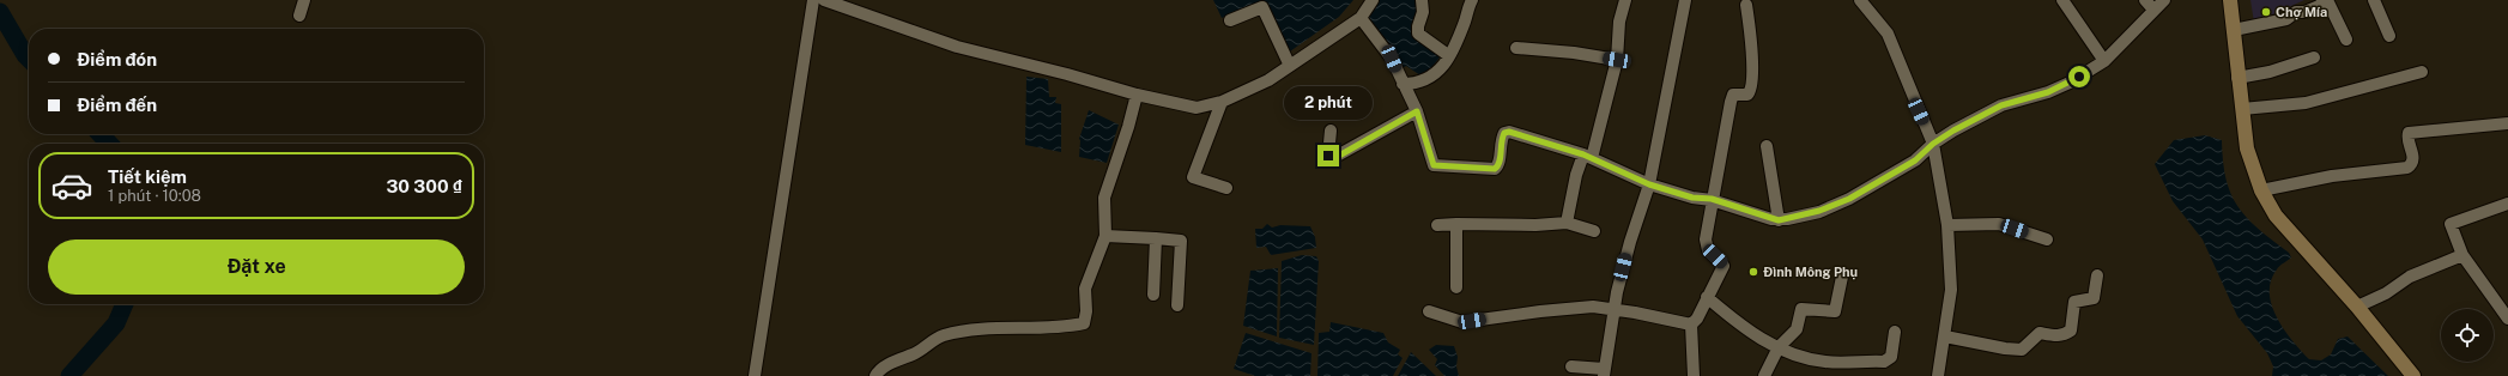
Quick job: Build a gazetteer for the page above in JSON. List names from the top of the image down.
{
  "places": ["Chợ Mía", "Đình Mông Phụ"],
  "page": {
    "banner": ["Điểm đón", "Điểm đến"],
    "bubble": "2 phút",
    "list": [
      {
        "name": "Tiết kiệm",
        "note": "1 phút · 10:08",
        "value": "30 300 ₫"
      }
    ],
    "buttons": "Đặt xe"
  }
}
